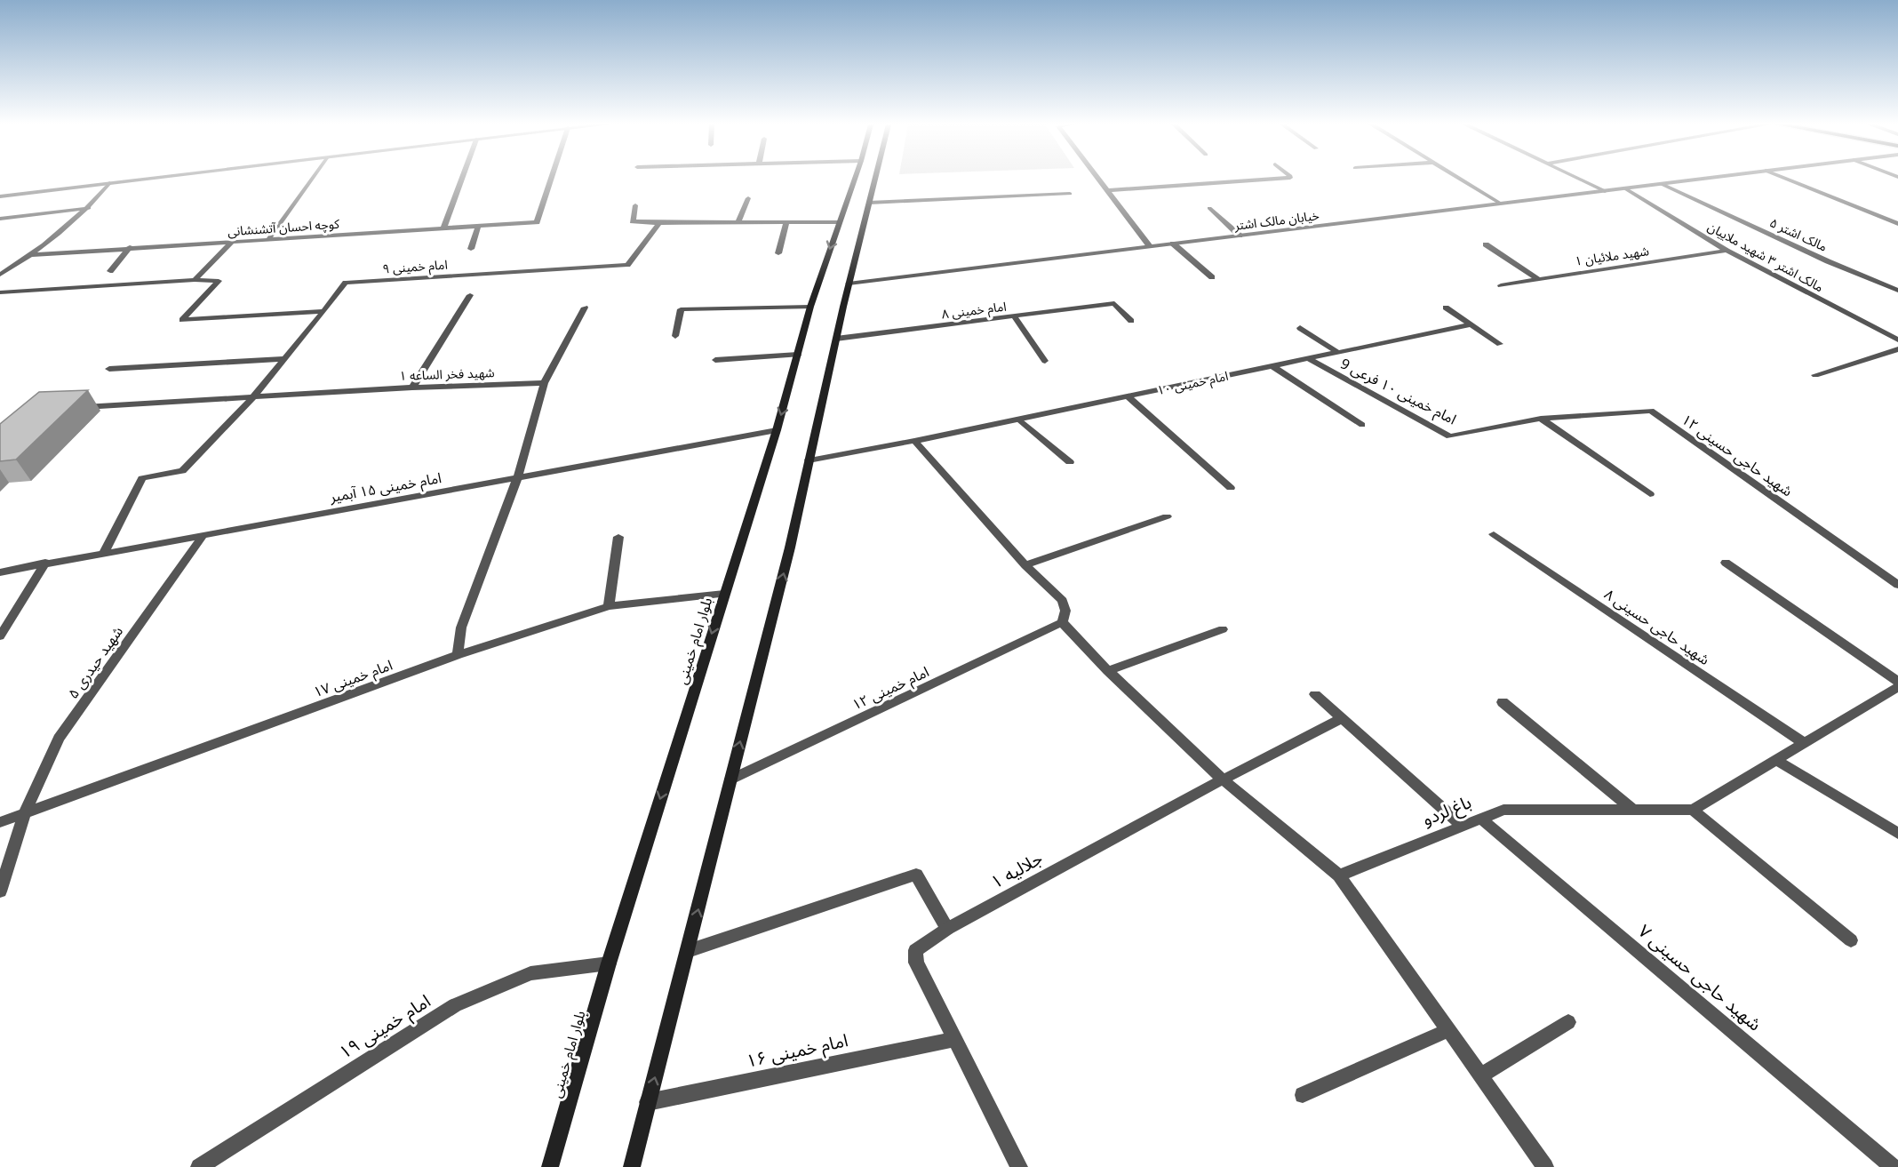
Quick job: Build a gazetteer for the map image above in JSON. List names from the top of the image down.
{
  "streets": {
    "main road": ["بلوار امام خمینی"],
    "street": [
      "خیابان مالک اشتر",
      "کوچه احسان آتشنشانی",
      "مالک اشتر ۵",
      "شهید ملائیان ۱",
      "مالک اشتر ۳ شهید ملاییان",
      "امام خمینی ۹",
      "امام خمینی ۸",
      "شهید فخر الساعه ۱",
      "امام خمینی ۱۰",
      "امام خمینی ۱۰ فرعی 9",
      "شهید حاجی حسینی ۱۲",
      "امام خمینی ۱۵ آبمیر",
      "شهید حاجی حسینی ۸",
      "شهید حیدری ۵",
      "امام خمینی ۱۷",
      "امام خمینی ۱۲",
      "باغ لردو",
      "جلالیه ۱",
      "شهید حاجی حسینی ۷",
      "امام خمینی ۱۹",
      "امام خمینی ۱۶"
    ]
  },
  "crossings": [
    ["خیابان مالک اشتر", "مالک اشتر ۵"],
    ["خیابان مالک اشتر", "مالک اشتر ۳ شهید ملاییان"],
    ["خیابان مالک اشتر", "بلوار امام خمینی"],
    ["شهید ملائیان ۱", "مالک اشتر ۳ شهید ملاییان"],
    ["امام خمینی ۹", "شهید فخر الساعه ۱"],
    ["امام خمینی ۹", "امام خمینی ۱۵ آبمیر"],
    ["امام خمینی ۸", "بلوار امام خمینی"],
    ["امام خمینی ۱۰", "امام خمینی ۱۰ فرعی 9"],
    ["امام خمینی ۱۰", "بلوار امام خمینی"],
    ["امام خمینی ۱۰ فرعی 9", "شهید حاجی حسینی ۱۲"],
    ["امام خمینی ۱۵ آبمیر", "بلوار امام خمینی"],
    ["امام خمینی ۱۵ آبمیر", "شهید حیدری ۵"],
    ["بلوار امام خمینی", "امام خمینی ۱۷"],
    ["بلوار امام خمینی", "امام خمینی ۱۲"],
    ["بلوار امام خمینی", "امام خمینی ۱۹"],
    ["بلوار امام خمینی", "امام خمینی ۱۶"],
    ["شهید حیدری ۵", "امام خمینی ۱۷"],
    ["باغ لردو", "شهید حاجی حسینی ۷"],
    ["جلالیه ۱", "امام خمینی ۱۶"]
  ]
}
